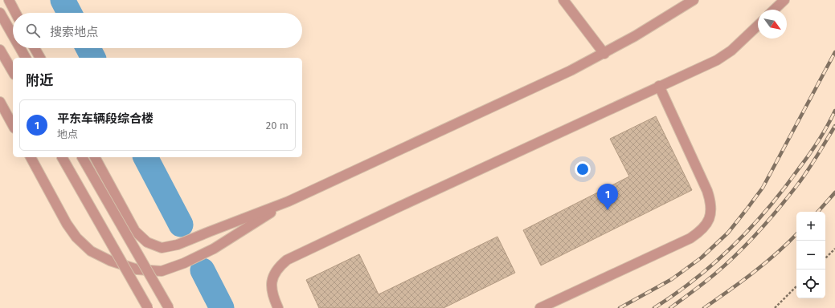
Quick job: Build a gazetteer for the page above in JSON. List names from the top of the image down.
{
  "north": "bottom right",
  "page": {
    "search": "搜索地点",
    "heading": "附近",
    "list": [
      {
        "mark": "1",
        "name": "平东车辆段综合楼",
        "note": "地点",
        "value": "20 m"
      }
    ],
    "pins": "1",
    "map_buttons": ["+", "−"]
  }
}
